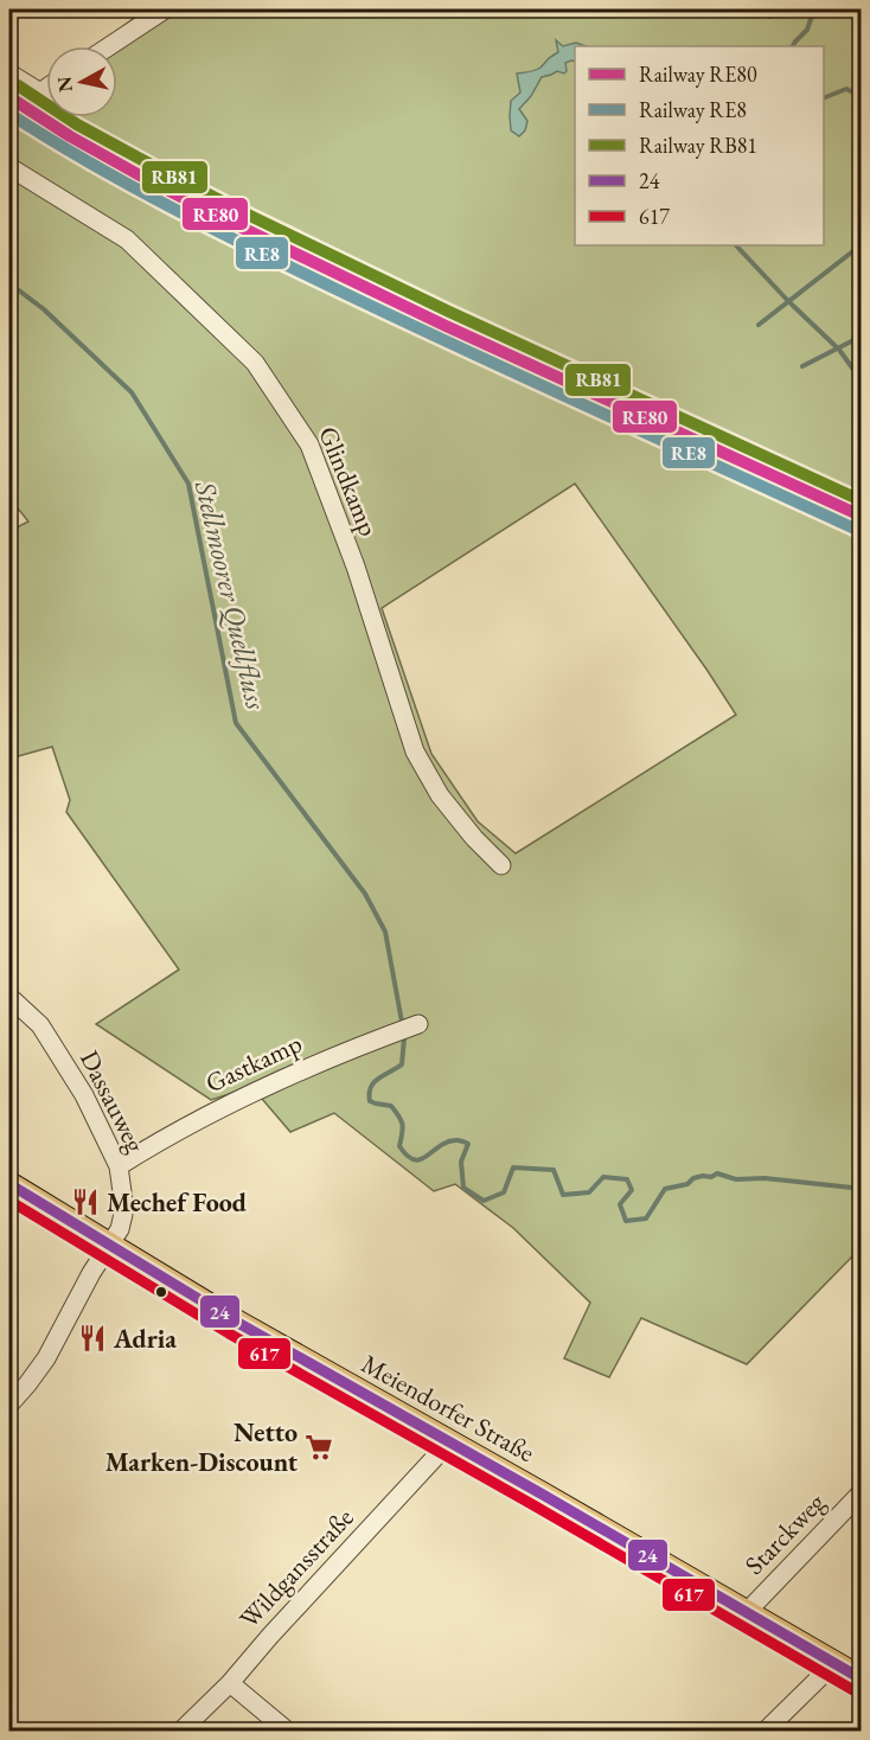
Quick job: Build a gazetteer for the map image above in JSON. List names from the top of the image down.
{
  "streets": {
    "main road": ["Meiendorfer Straße"],
    "street": [
      "Glindkamp",
      "Gastkamp",
      "Dassauweg",
      "Starckweg",
      "Wildgansstraße"
    ]
  },
  "crossings": [
    ["Gastkamp", "Dassauweg"],
    ["Dassauweg", "Meiendorfer Straße"],
    ["Meiendorfer Straße", "Starckweg"],
    ["Meiendorfer Straße", "Wildgansstraße"]
  ],
  "water": ["Stellmoorer Quellfluss"],
  "places": {
    "restaurant": ["Mechef Food", "Adria"],
    "supermarket": ["Netto Marken-Discount"]
  },
  "lines": [
    "rail line RB81",
    "rail line RE80",
    "rail line RE8",
    "transit line 24",
    "transit line 617"
  ],
  "legend": [
    "Railway RE80",
    "Railway RE8",
    "Railway RB81",
    "24",
    "617"
  ],
  "north": "left"
}
